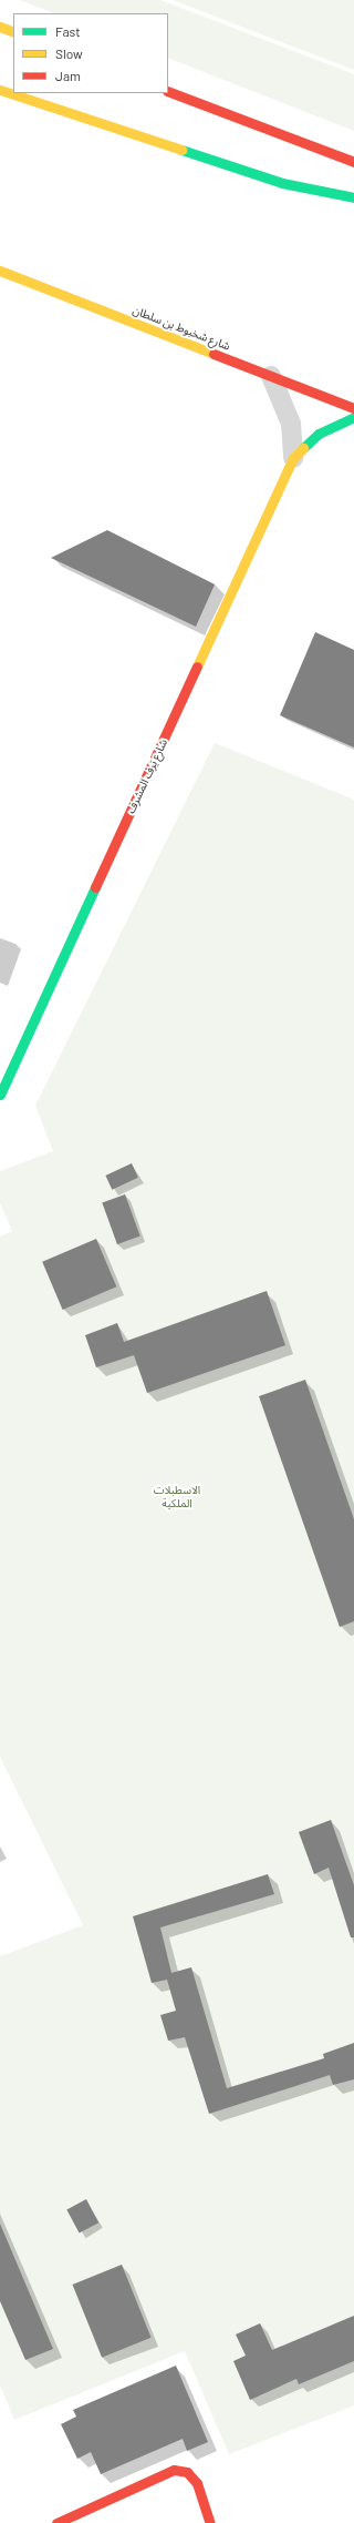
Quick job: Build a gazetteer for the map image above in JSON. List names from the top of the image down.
{
  "streets": {
    "main road": ["شارع شخبوط بن سلطان", "شارع يَرف المشرف"]
  },
  "crossings": [
    ["شارع شخبوط بن سلطان", "شارع يَرف المشرف"]
  ],
  "parks": ["الاسطبلات الملكية"],
  "legend": ["Fast", "Slow", "Jam"]
}
